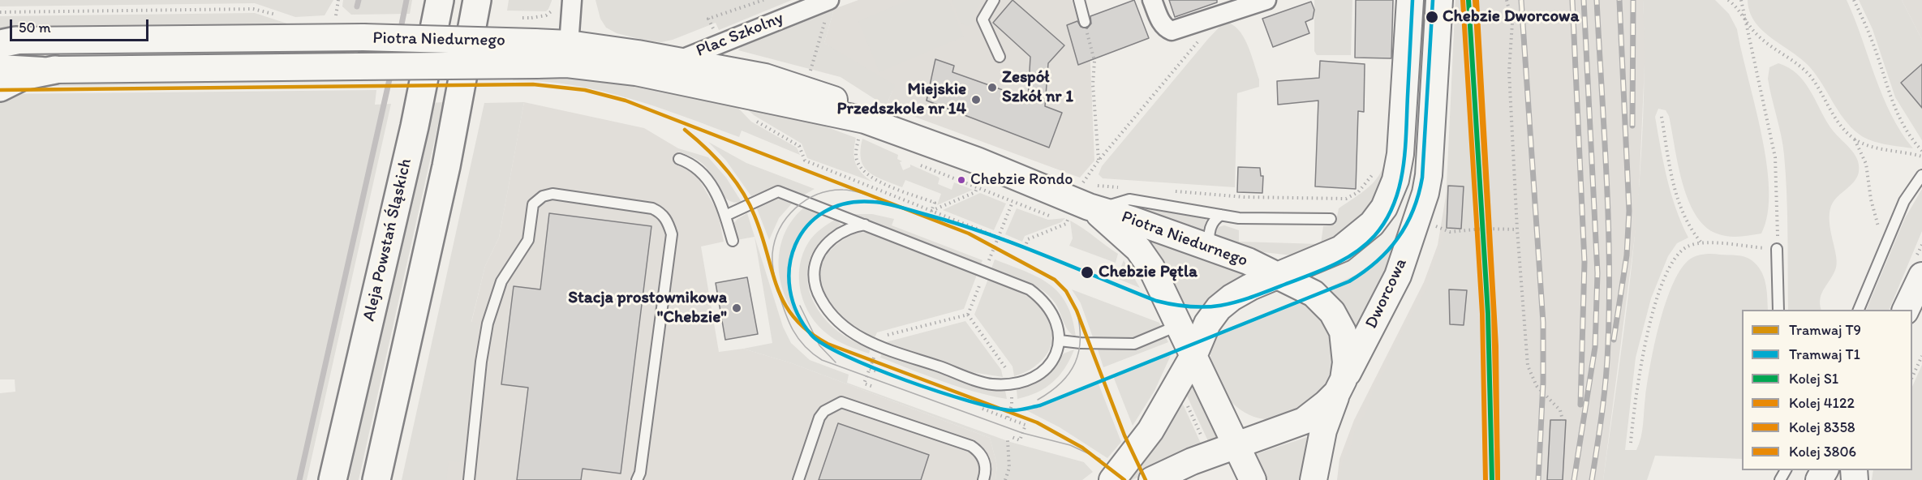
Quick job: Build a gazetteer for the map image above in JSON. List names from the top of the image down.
{
  "streets": {
    "main road": ["Piotra Niedurnego", "Aleja Powstań Śląskich", "Dworcowa"],
    "street": ["Plac Szkolny"]
  },
  "crossings": [
    ["Plac Szkolny", "Piotra Niedurnego"],
    ["Piotra Niedurnego", "Dworcowa"]
  ],
  "places": [
    "Chebzie Dworcowa",
    "Zespół Szkół nr 1",
    "Miejskie Przedszkole nr 14",
    "Chebzie Rondo",
    "Chebzie Pętla",
    "Stacja prostownikowa \"Chebzie\""
  ],
  "lines": [
    "tram line T1",
    "rail line S1",
    "rail line 4122",
    "rail line 8358",
    "rail line 3806",
    "tram line T9"
  ],
  "legend": [
    "Tramwaj T9",
    "Tramwaj T1",
    "Kolej S1",
    "Kolej 4122",
    "Kolej 8358",
    "Kolej 3806"
  ],
  "scale_bar": "50 m"
}
